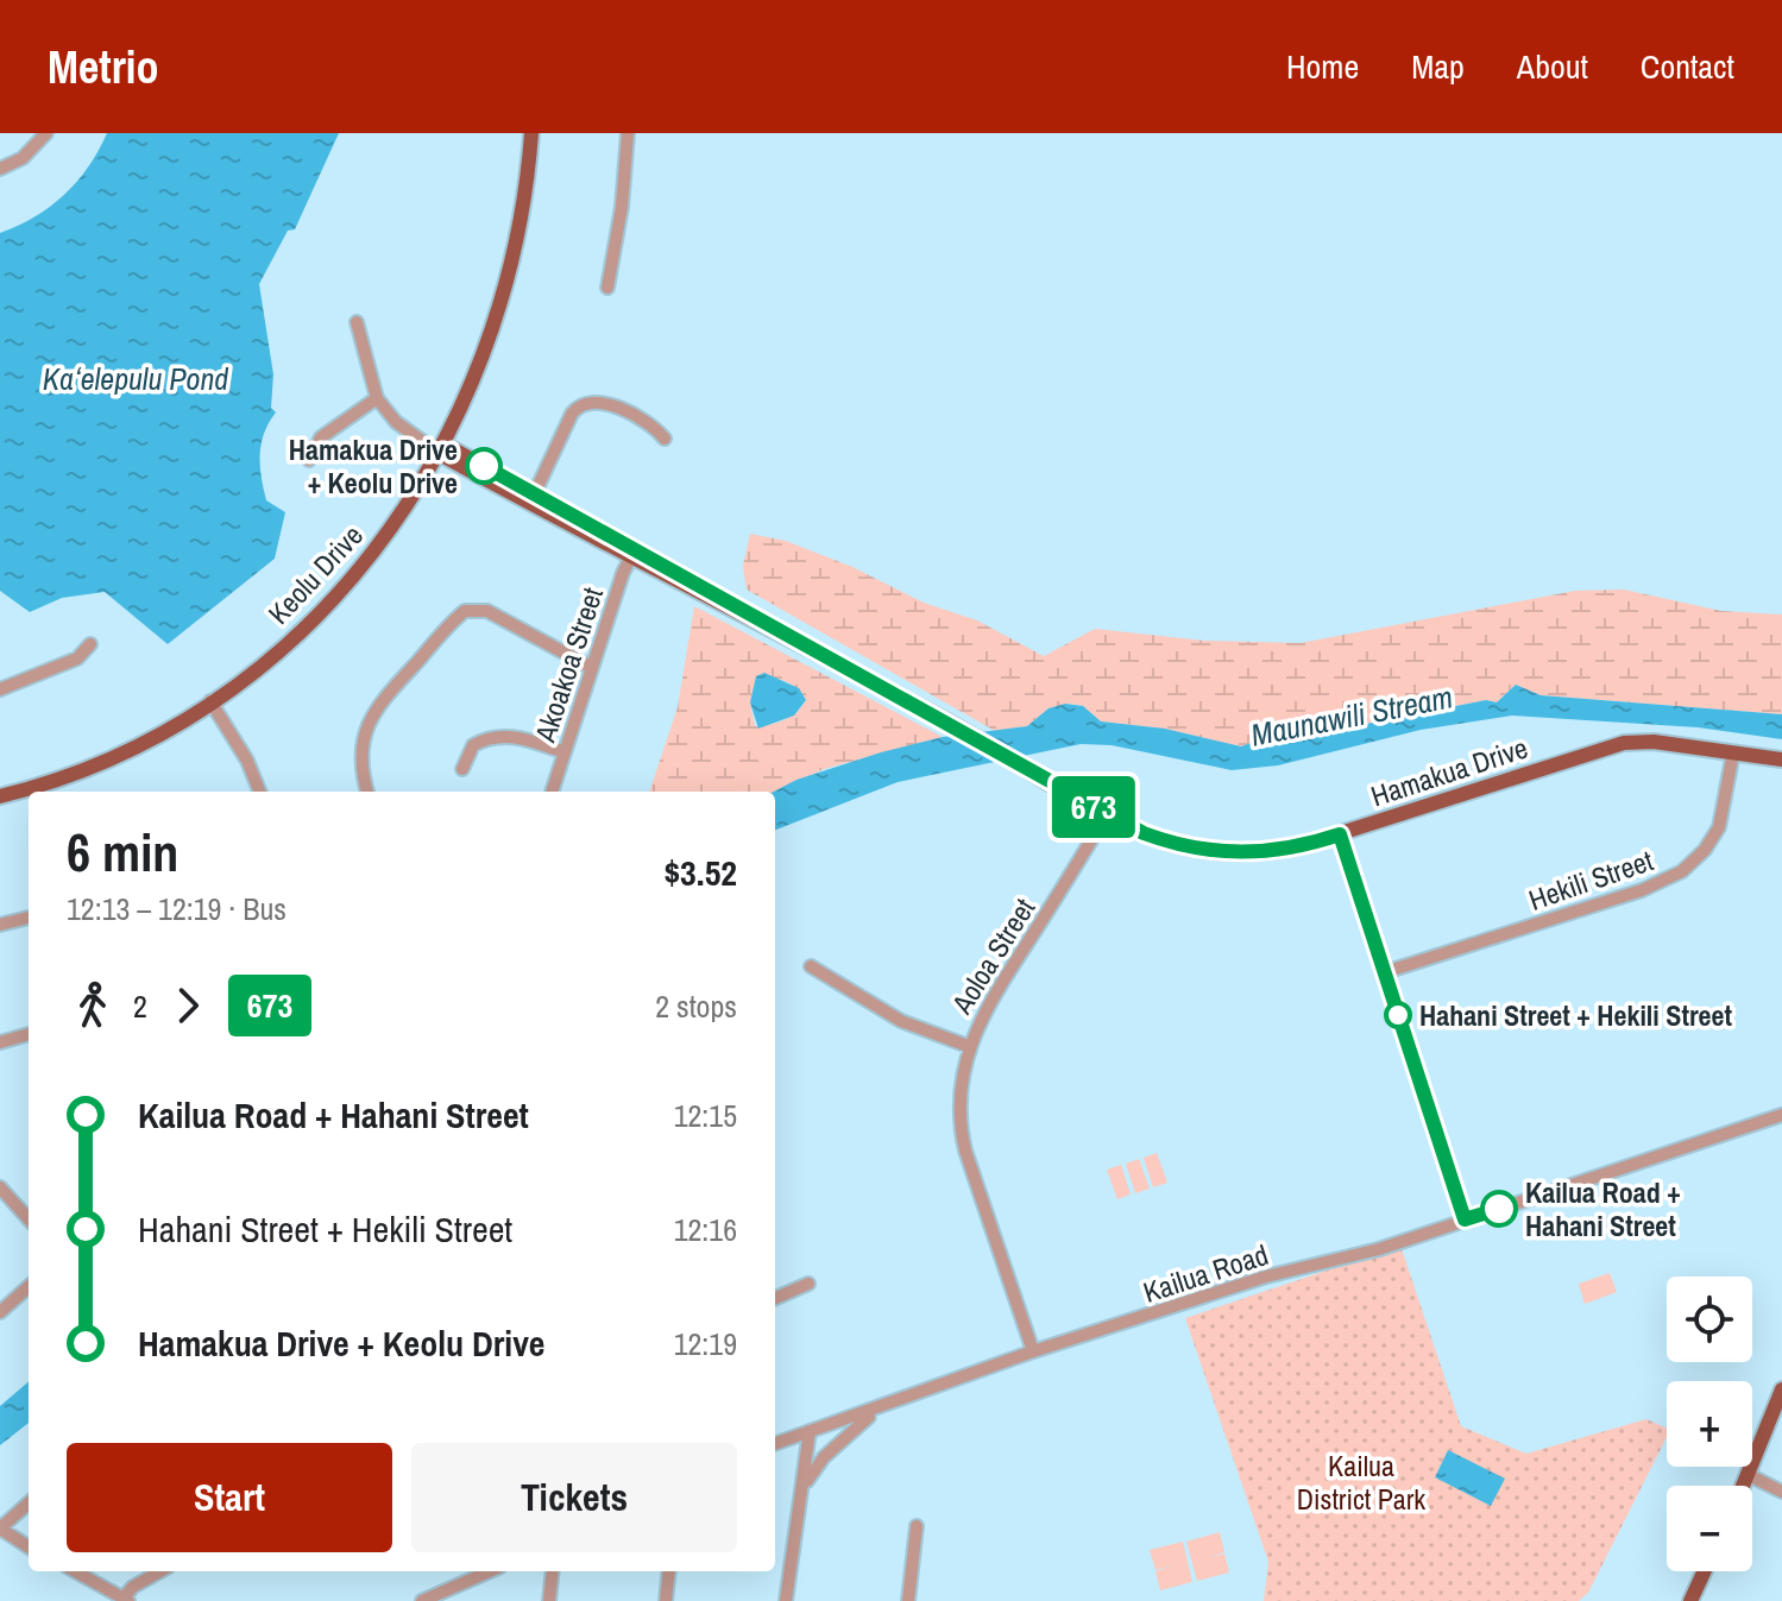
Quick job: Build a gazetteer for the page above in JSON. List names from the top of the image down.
{
  "streets": {
    "main road": ["Keolu Drive", "Hamakua Drive"],
    "street": [
      "Akoakoa Street",
      "Hekili Street",
      "Aoloa Street",
      "Kailua Road"
    ]
  },
  "crossings": [
    ["Keolu Drive", "Hamakua Drive"],
    ["Akoakoa Street", "Hamakua Drive"],
    ["Hamakua Drive", "Hekili Street"],
    ["Hamakua Drive", "Aoloa Street"],
    ["Aoloa Street", "Kailua Road"]
  ],
  "water": ["Kaʻelepulu Pond", "Maunawili Stream"],
  "parks": ["Kailua District Park"],
  "places": ["Hamakua Drive + Keolu Drive", "Hahani Street + Hekili Street", "Kailua Road + Hahani Street"],
  "lines": ["bus line 673"],
  "page": {
    "header": "Metrio",
    "nav": [
      "Home",
      "Map",
      "About",
      "Contact"
    ],
    "on_map": "673",
    "heading": ["6 min", "12:13 – 12:19 · Bus", "$3.52"],
    "legs": ["2", "673", "2 stops"],
    "list": [
      {
        "name": "Kailua Road + Hahani Street",
        "value": "12:15"
      },
      {
        "name": "Hahani Street + Hekili Street",
        "value": "12:16"
      },
      {
        "name": "Hamakua Drive + Keolu Drive",
        "value": "12:19"
      }
    ],
    "map_buttons": ["+", "−"],
    "buttons": ["Start", "Tickets"]
  }
}
